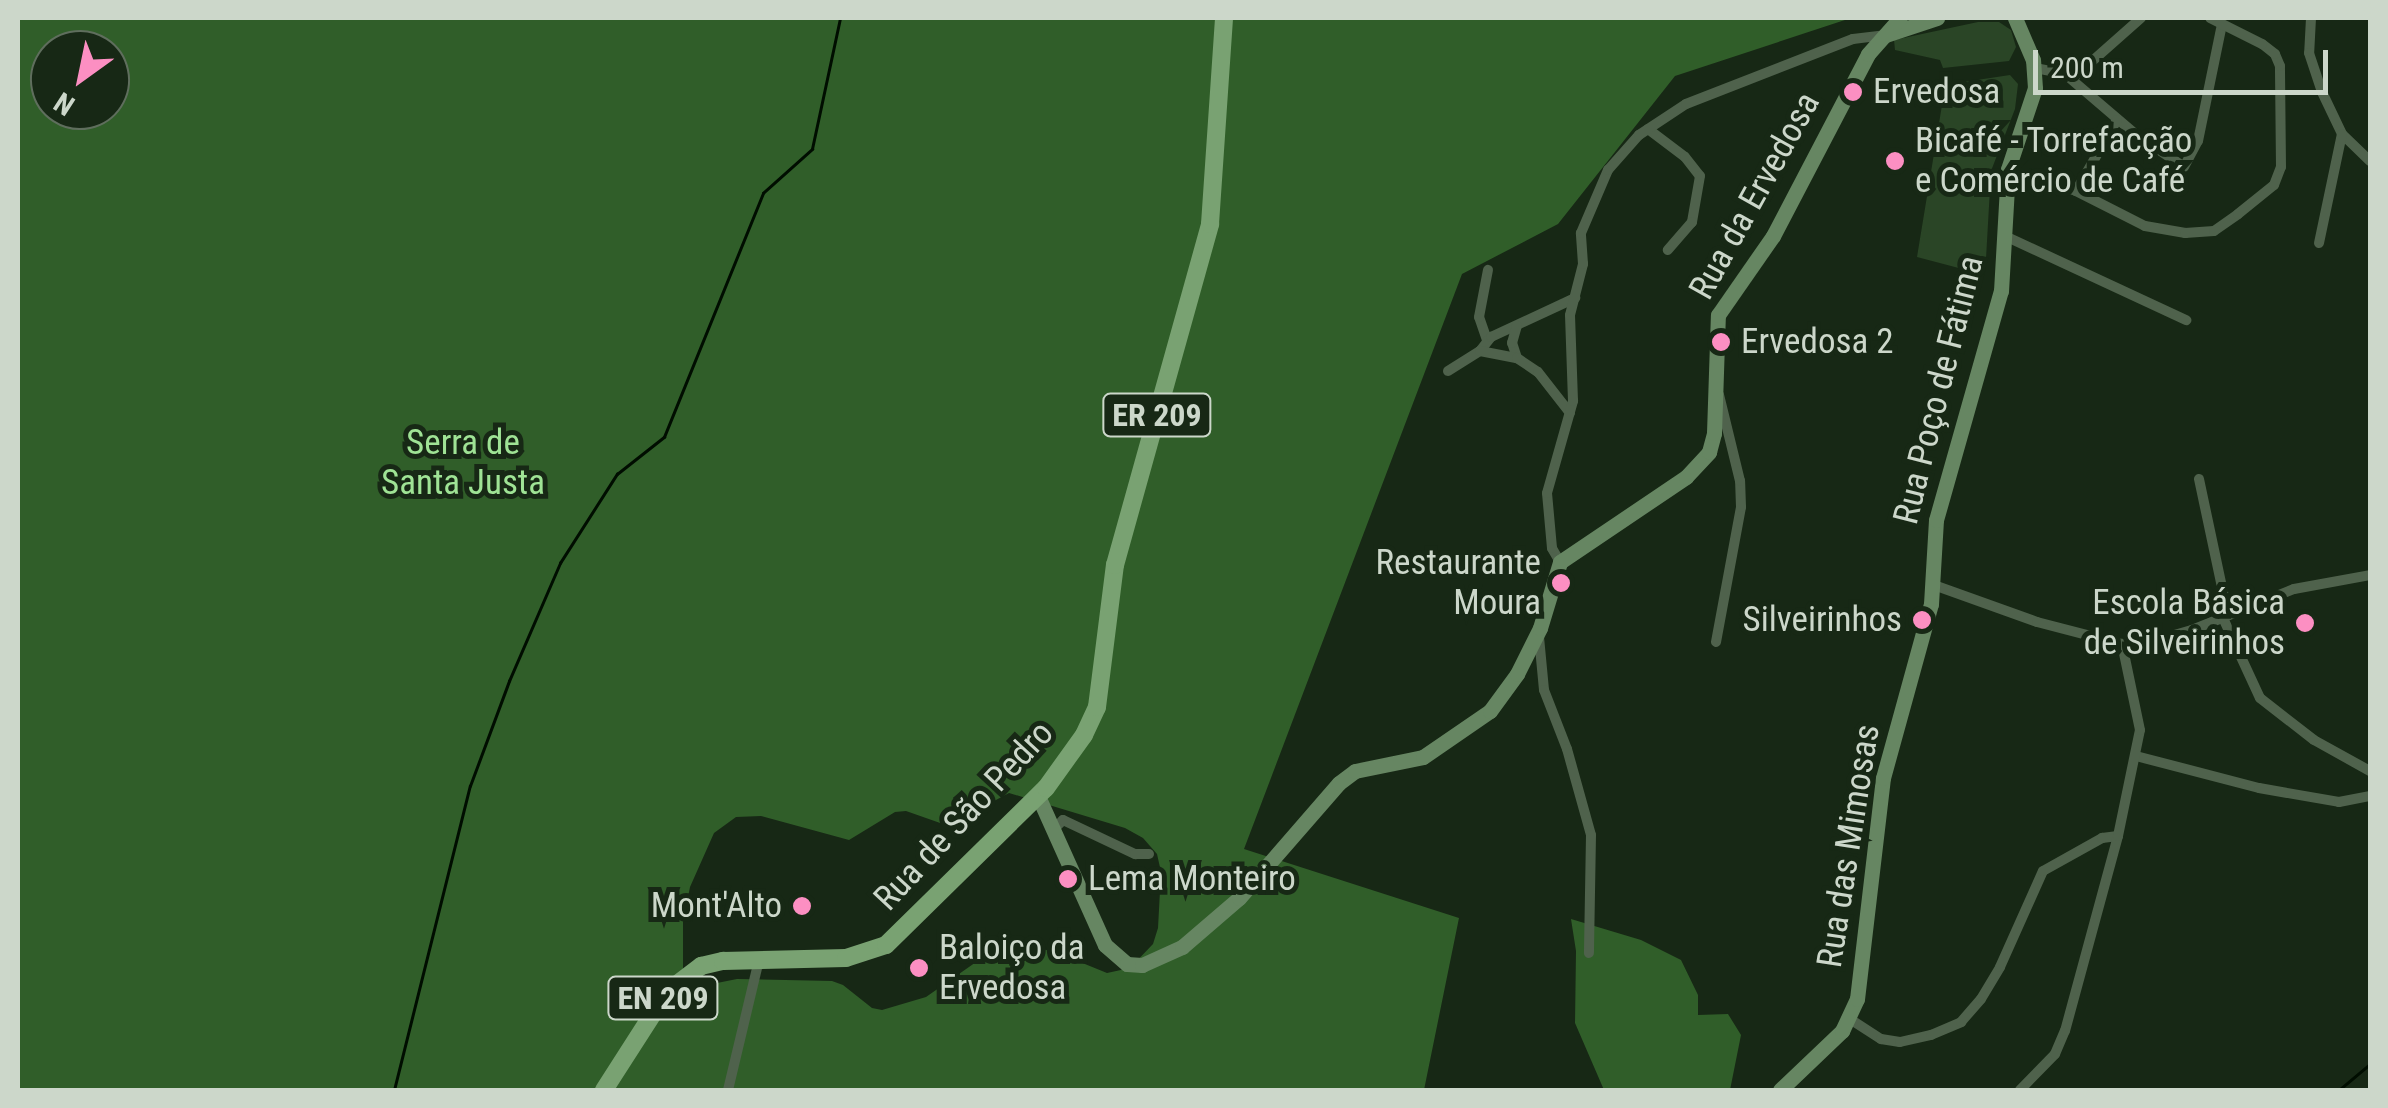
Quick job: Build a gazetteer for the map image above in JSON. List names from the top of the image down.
{
  "streets": {
    "main road": ["ER 209", "Rua de São Pedro", "EN 209"],
    "street": ["Rua da Ervedosa", "Rua Poço de Fátima", "Rua das Mimosas"]
  },
  "crossings": [
    ["Rua Poço de Fátima", "Rua das Mimosas"],
    ["Rua de São Pedro", "EN 209"]
  ],
  "parks": ["Serra de Santa Justa"],
  "places": [
    "Ervedosa",
    "Bicafé - Torrefacção e Comércio de Café",
    "Ervedosa 2",
    "Restaurante Moura",
    "Silveirinhos",
    "Escola Básica de Silveirinhos",
    "Lema Monteiro",
    "Mont'Alto",
    "Baloiço da Ervedosa"
  ],
  "scale_bar": "200 m",
  "north": "bottom left"
}
